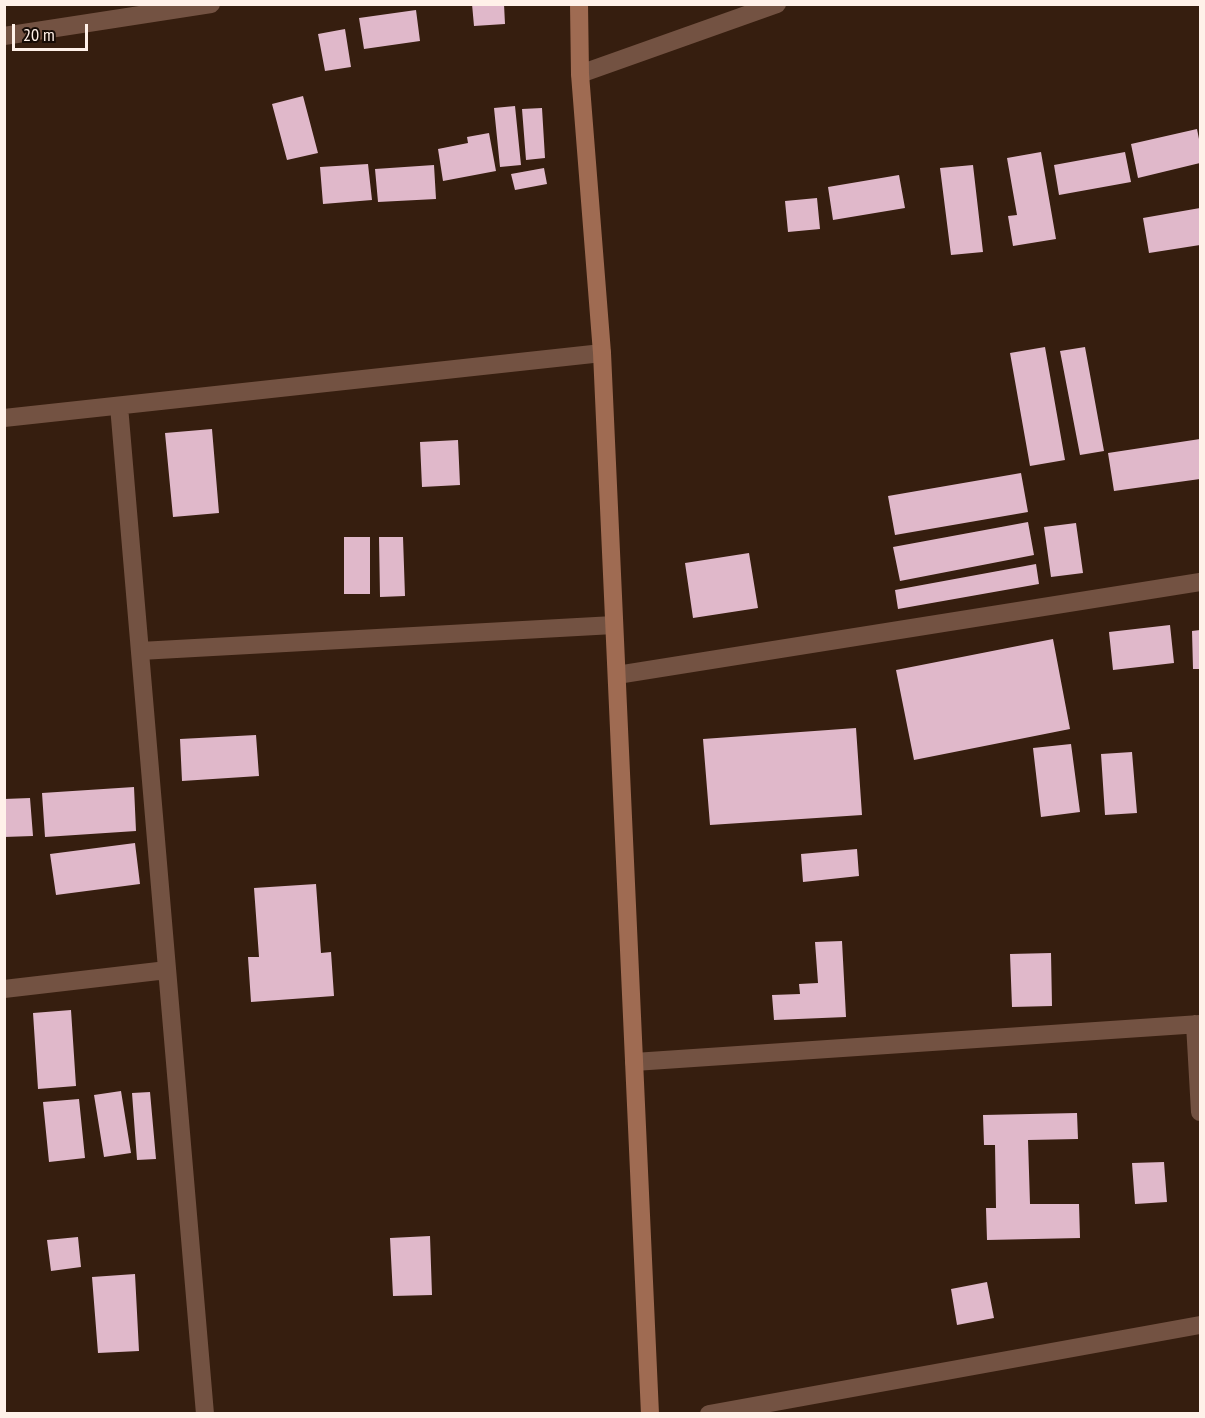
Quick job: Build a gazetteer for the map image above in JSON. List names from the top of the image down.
{
  "scale_bar": "20 m"
}
